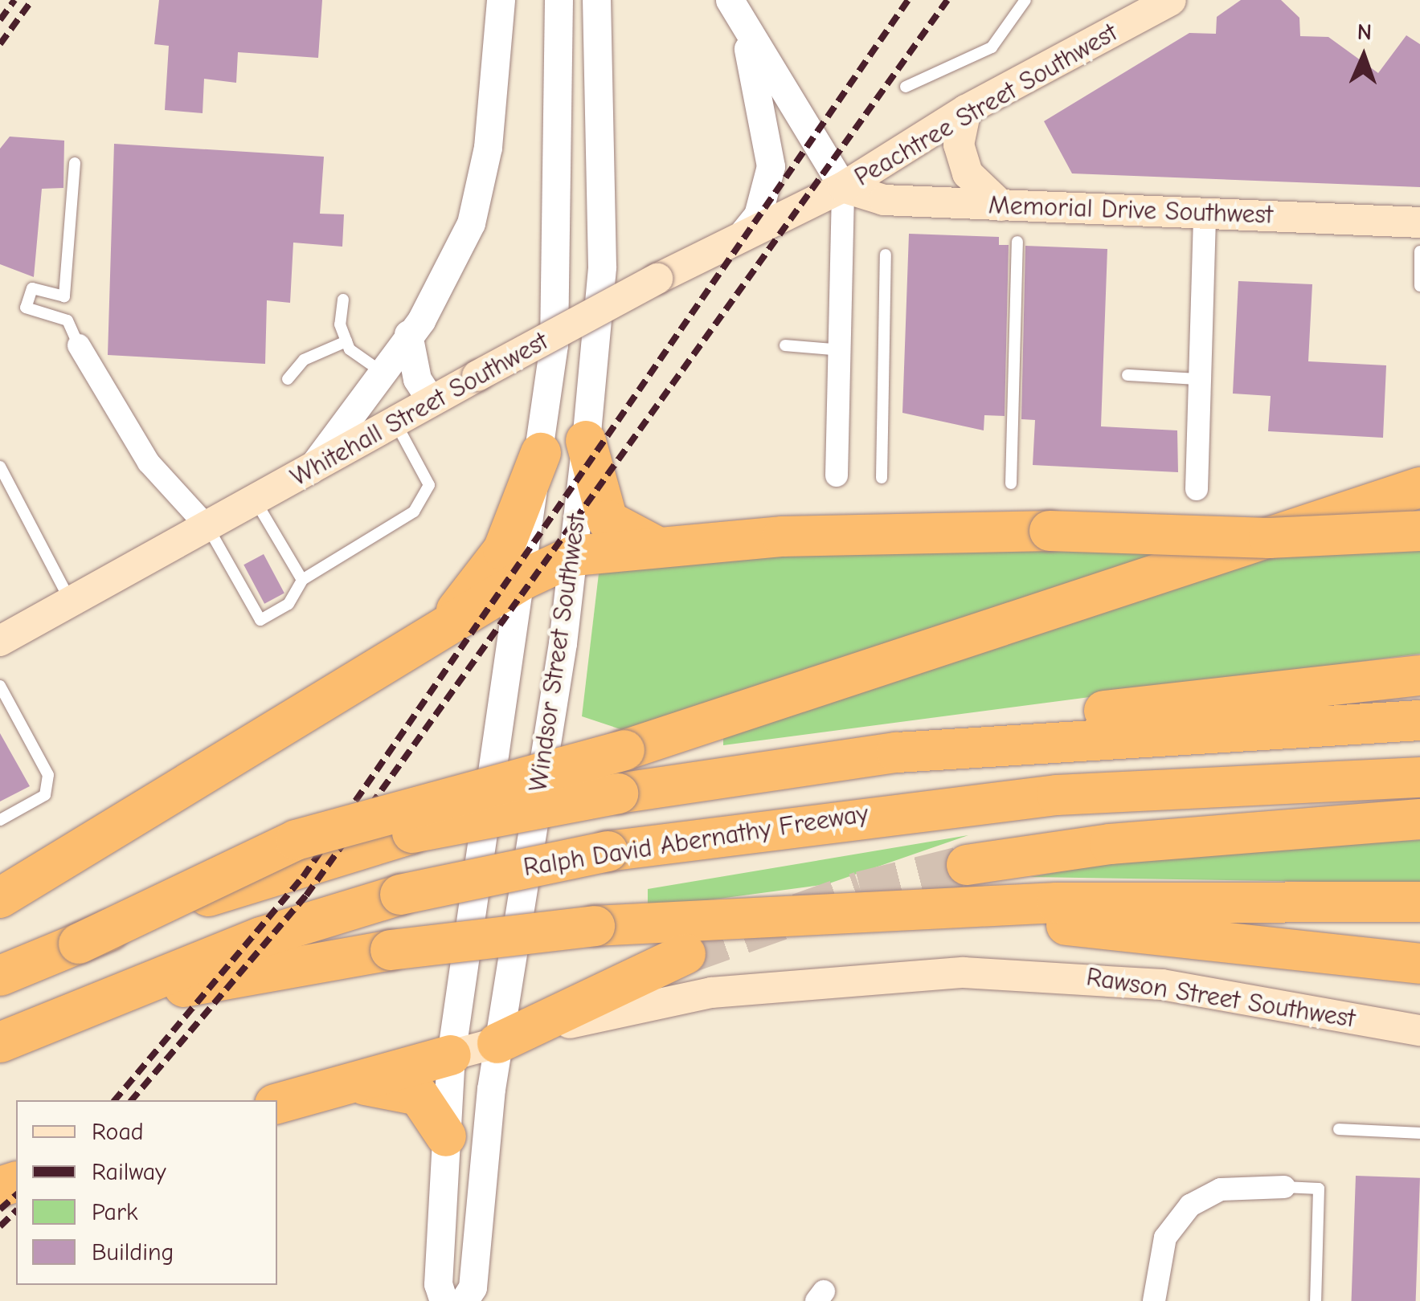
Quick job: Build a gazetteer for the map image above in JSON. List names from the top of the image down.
{
  "streets": {
    "highway": ["Ralph David Abernathy Freeway"],
    "main road": [
      "Peachtree Street Southwest",
      "Memorial Drive Southwest",
      "Whitehall Street Southwest",
      "Rawson Street Southwest"
    ],
    "street": ["Windsor Street Southwest"]
  },
  "crossings": [
    ["Peachtree Street Southwest", "Memorial Drive Southwest"],
    ["Peachtree Street Southwest", "Whitehall Street Southwest"],
    ["Memorial Drive Southwest", "Whitehall Street Southwest"],
    ["Windsor Street Southwest", "Rawson Street Southwest"]
  ],
  "legend": [
    "Road",
    "Railway",
    "Park",
    "Building"
  ],
  "north": "top"
}
